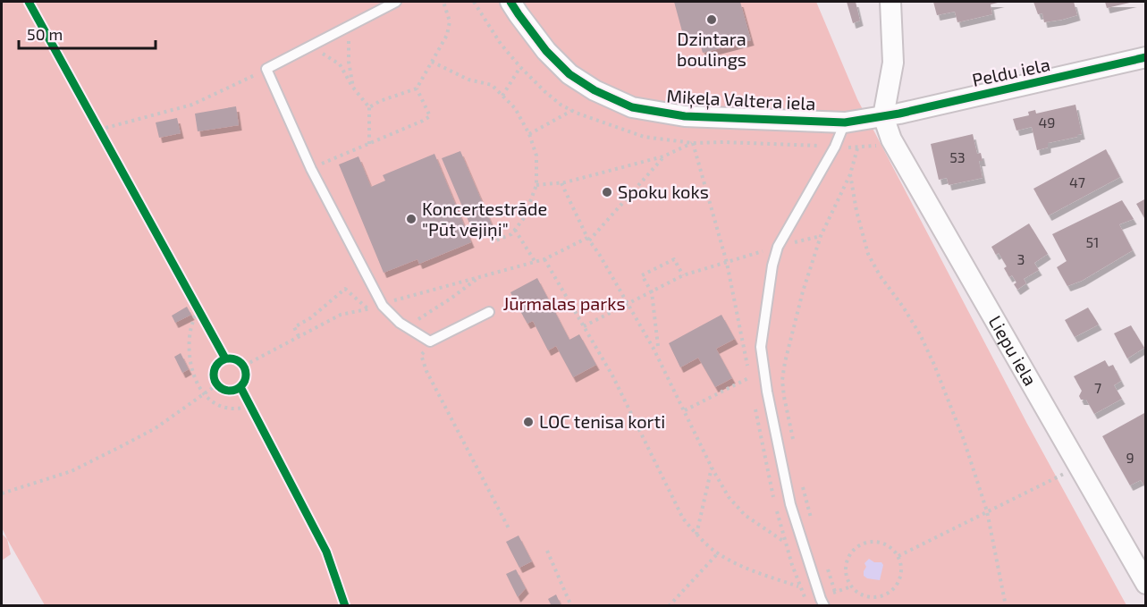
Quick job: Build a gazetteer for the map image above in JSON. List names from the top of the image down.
{
  "streets": {
    "street": ["Peldu iela", "Miķeļa Valtera iela", "Liepu iela"]
  },
  "crossings": [
    ["Peldu iela", "Miķeļa Valtera iela"],
    ["Peldu iela", "Liepu iela"],
    ["Miķeļa Valtera iela", "Liepu iela"]
  ],
  "parks": ["Jūrmalas parks"],
  "places": [
    "Dzintara boulings",
    "Spoku koks",
    "Koncertestrāde \"Pūt vējiņi\"",
    "LOC tenisa korti"
  ],
  "house_numbers": [
    "49",
    "53",
    "47",
    "51",
    "3",
    "7",
    "9"
  ],
  "scale_bar": "50 m"
}
